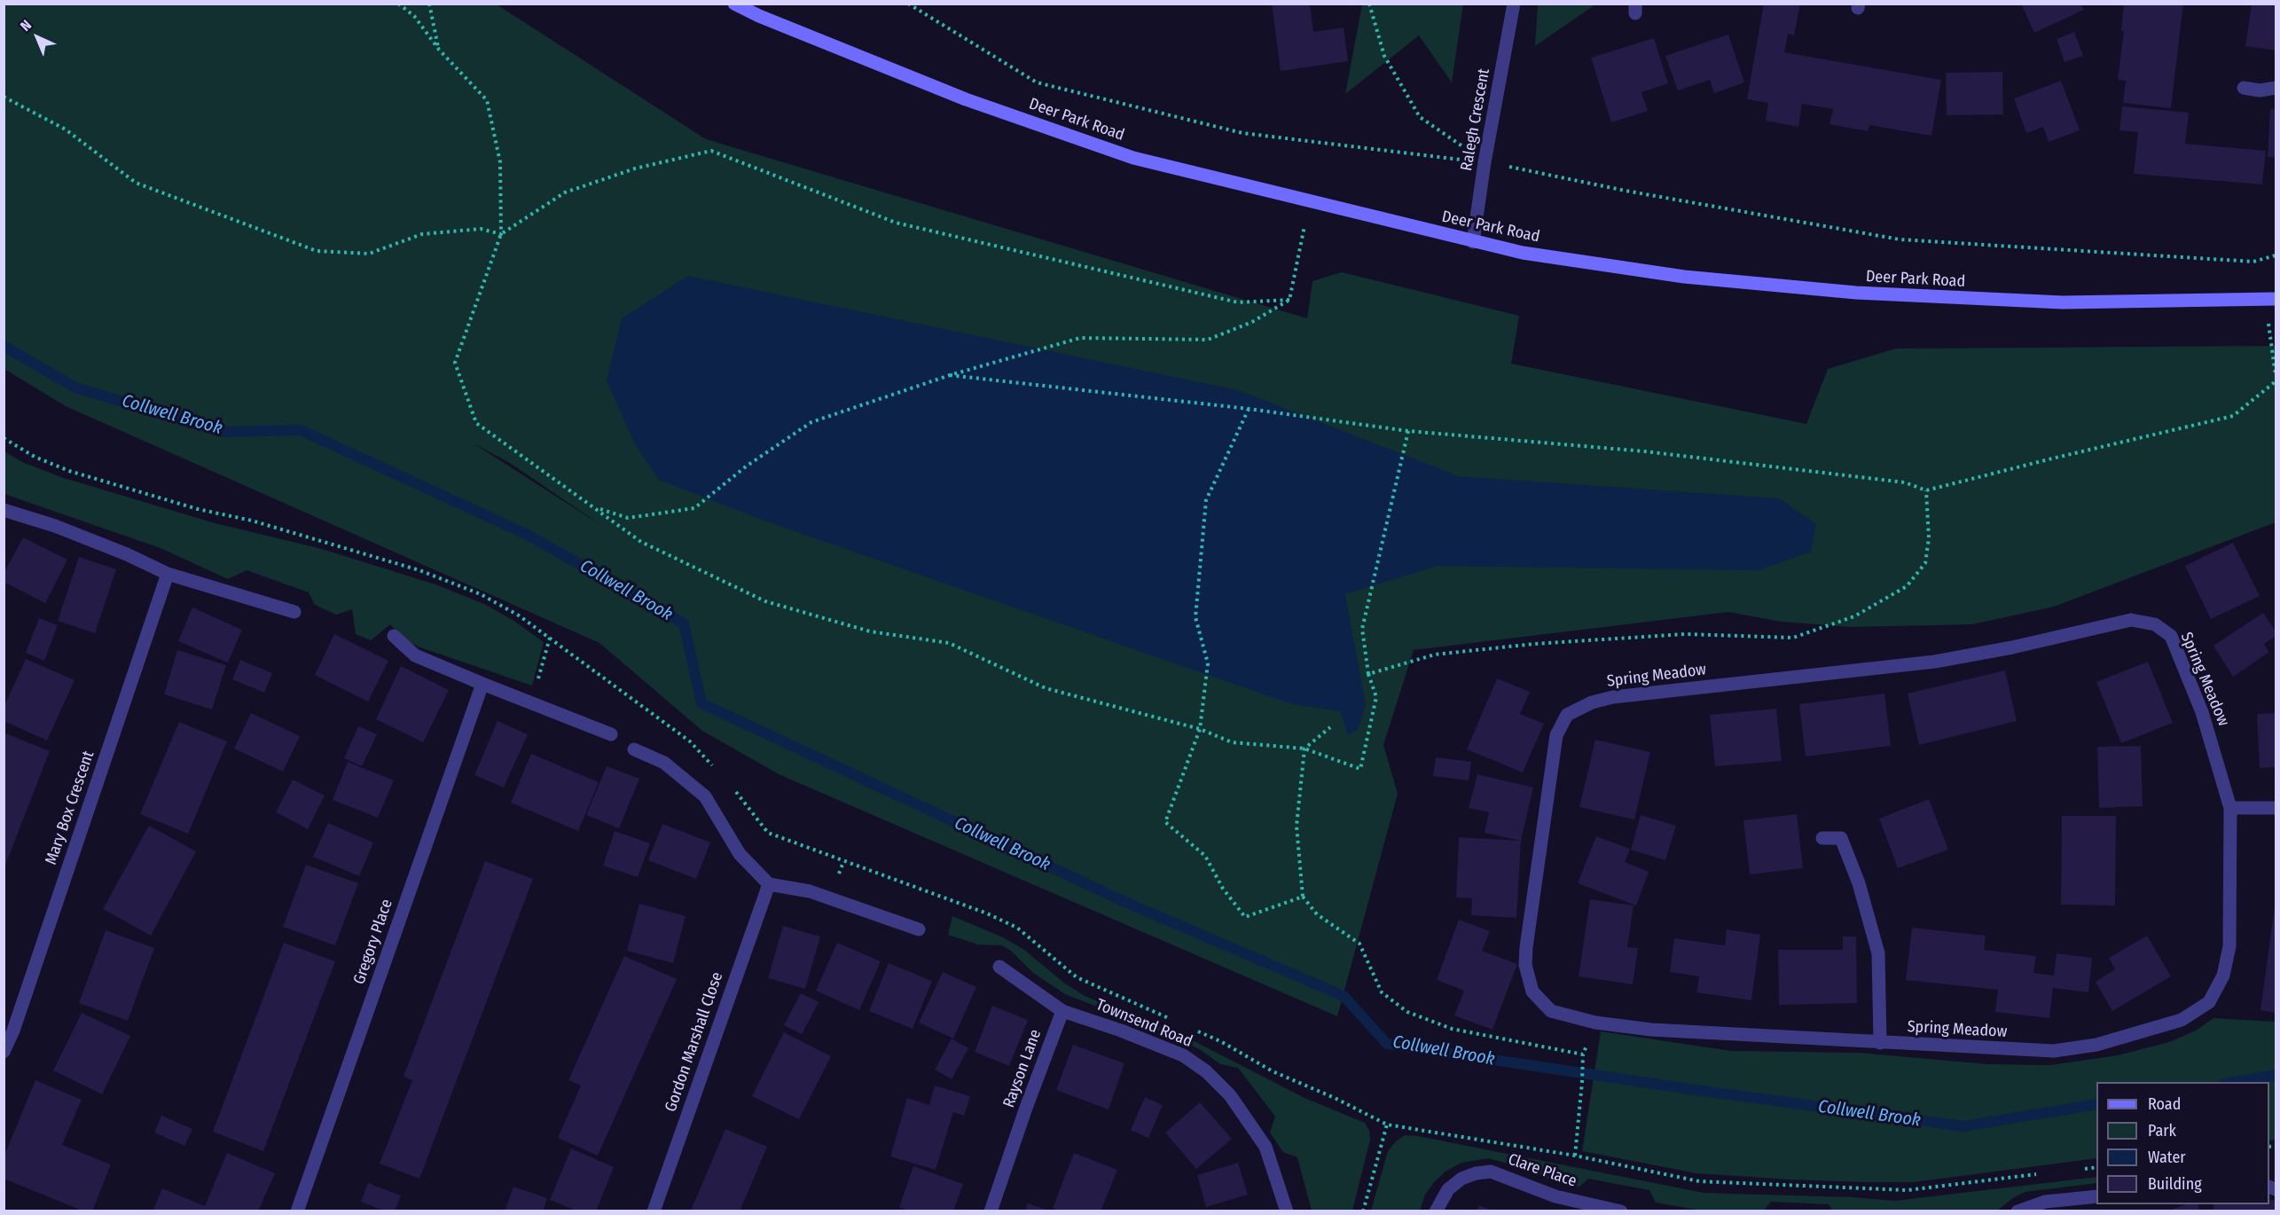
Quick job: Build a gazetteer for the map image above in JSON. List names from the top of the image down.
{
  "streets": {
    "street": [
      "Deer Park Road",
      "Ralegh Crescent",
      "Spring Meadow",
      "Mary Box Crescent",
      "Gregory Place",
      "Townsend Road",
      "Gordon Marshall Close",
      "Rayson Lane",
      "Clare Place"
    ]
  },
  "crossings": [
    ["Deer Park Road", "Ralegh Crescent"],
    ["Townsend Road", "Rayson Lane"]
  ],
  "water": ["Collwell Brook"],
  "legend": [
    "Road",
    "Park",
    "Water",
    "Building"
  ],
  "north": "top left"
}
